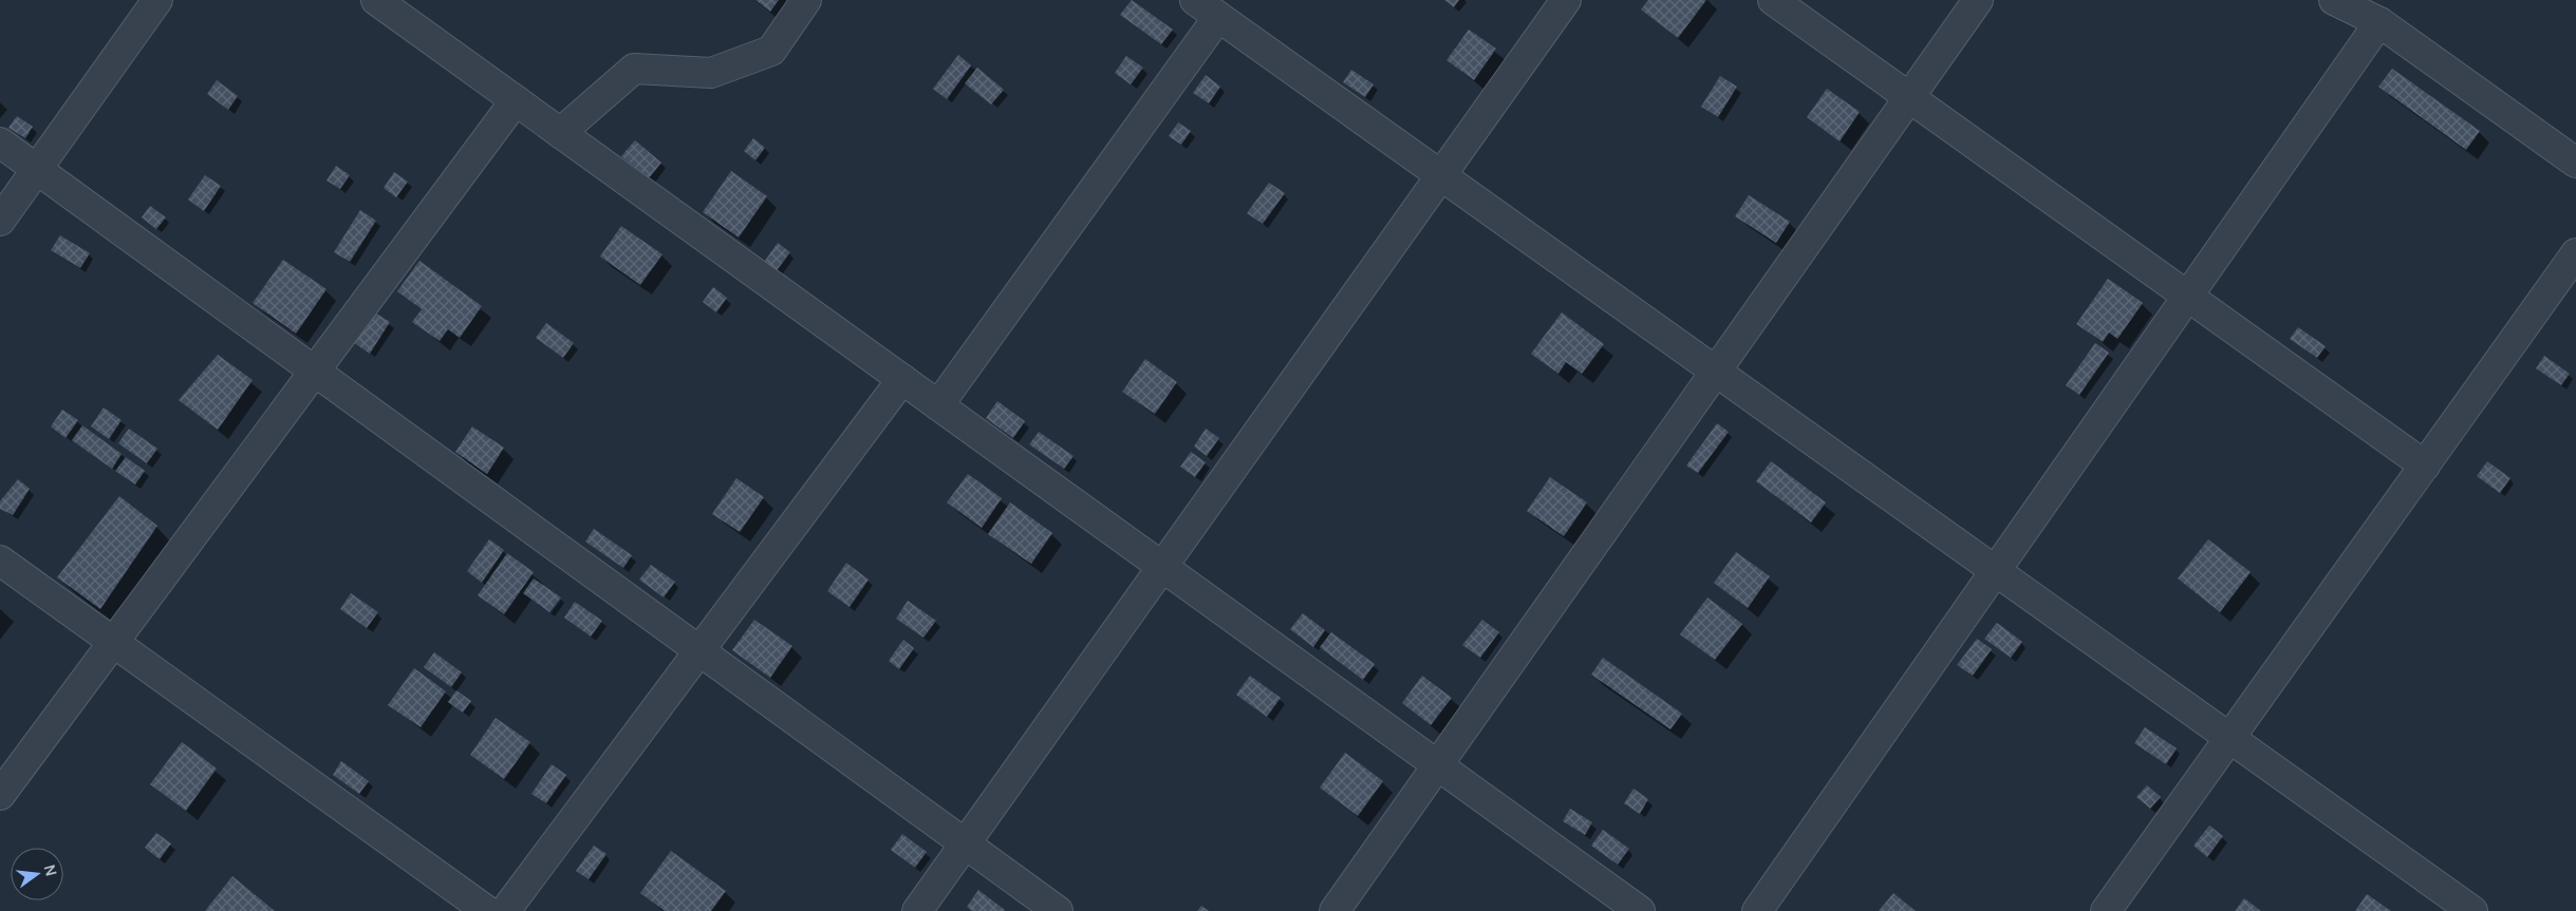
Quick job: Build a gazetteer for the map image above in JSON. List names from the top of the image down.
{
  "north": "right"
}
